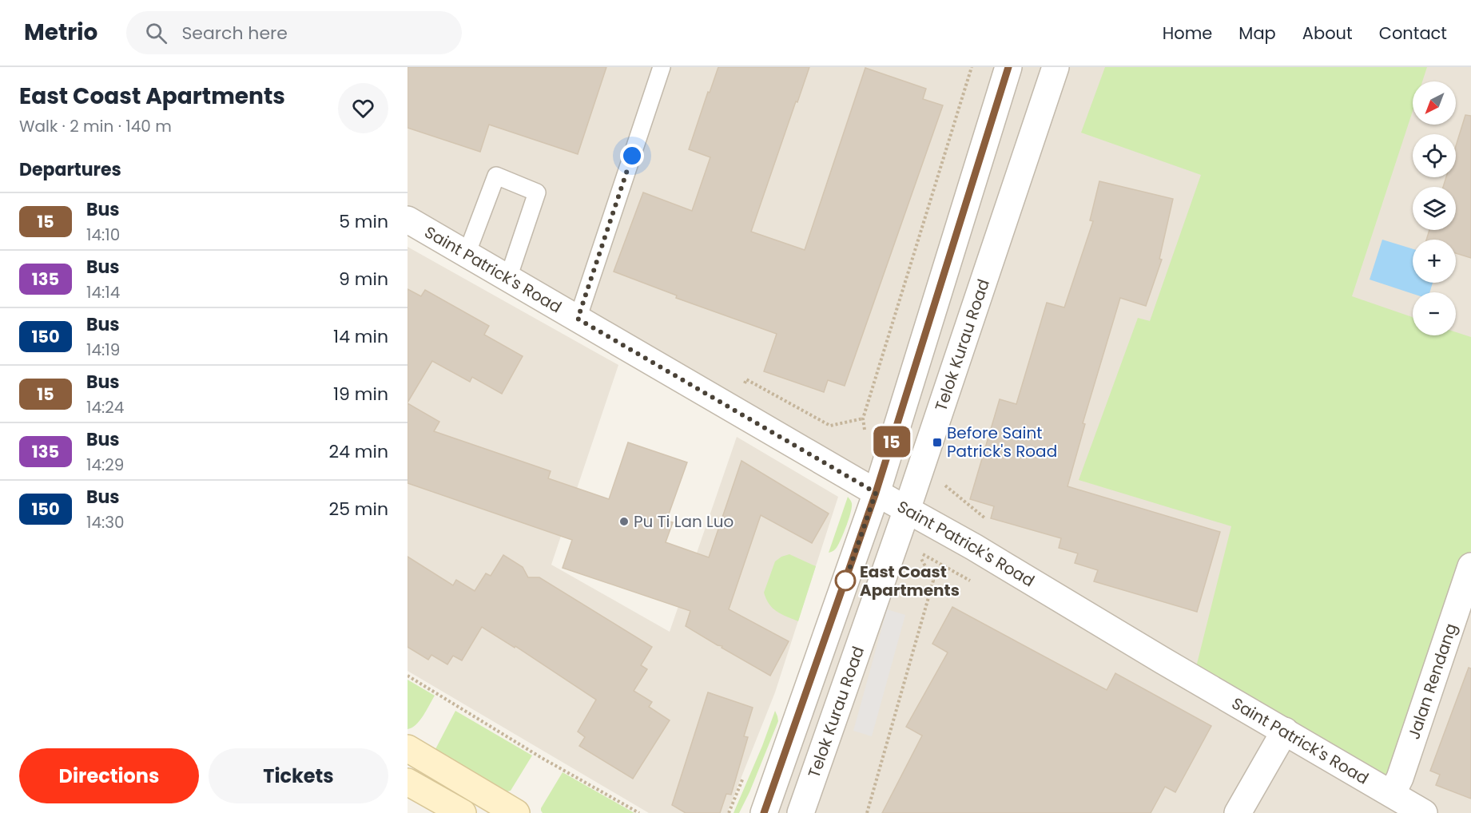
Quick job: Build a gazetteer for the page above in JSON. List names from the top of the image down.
{
  "streets": {
    "street": ["Saint Patrick's Road", "Telok Kurau Road", "Jalan Rendang"]
  },
  "crossings": [
    ["Saint Patrick's Road", "Telok Kurau Road"],
    ["Saint Patrick's Road", "Jalan Rendang"]
  ],
  "places": {
    "transit": ["Before Saint Patrick's Road"],
    "other": ["Pu Ti Lan Luo", "East Coast Apartments"]
  },
  "lines": ["bus line 15"],
  "north": "bottom left",
  "page": {
    "header": "Metrio",
    "search": "Search here",
    "nav": [
      "Home",
      "Map",
      "About",
      "Contact"
    ],
    "heading": [
      ["East Coast Apartments", "Walk · 2 min · 140 m"],
      "Departures"
    ],
    "on_map": "15",
    "map_buttons": ["+", "−"],
    "list": [
      {
        "mark": "15",
        "name": "Bus",
        "note": "14:10",
        "value": "5 min"
      },
      {
        "mark": "135",
        "name": "Bus",
        "note": "14:14",
        "value": "9 min"
      },
      {
        "mark": "150",
        "name": "Bus",
        "note": "14:19",
        "value": "14 min"
      },
      {
        "mark": "15",
        "name": "Bus",
        "note": "14:24",
        "value": "19 min"
      },
      {
        "mark": "135",
        "name": "Bus",
        "note": "14:29",
        "value": "24 min"
      },
      {
        "mark": "150",
        "name": "Bus",
        "note": "14:30",
        "value": "25 min"
      }
    ],
    "buttons": ["Directions", "Tickets"]
  }
}
